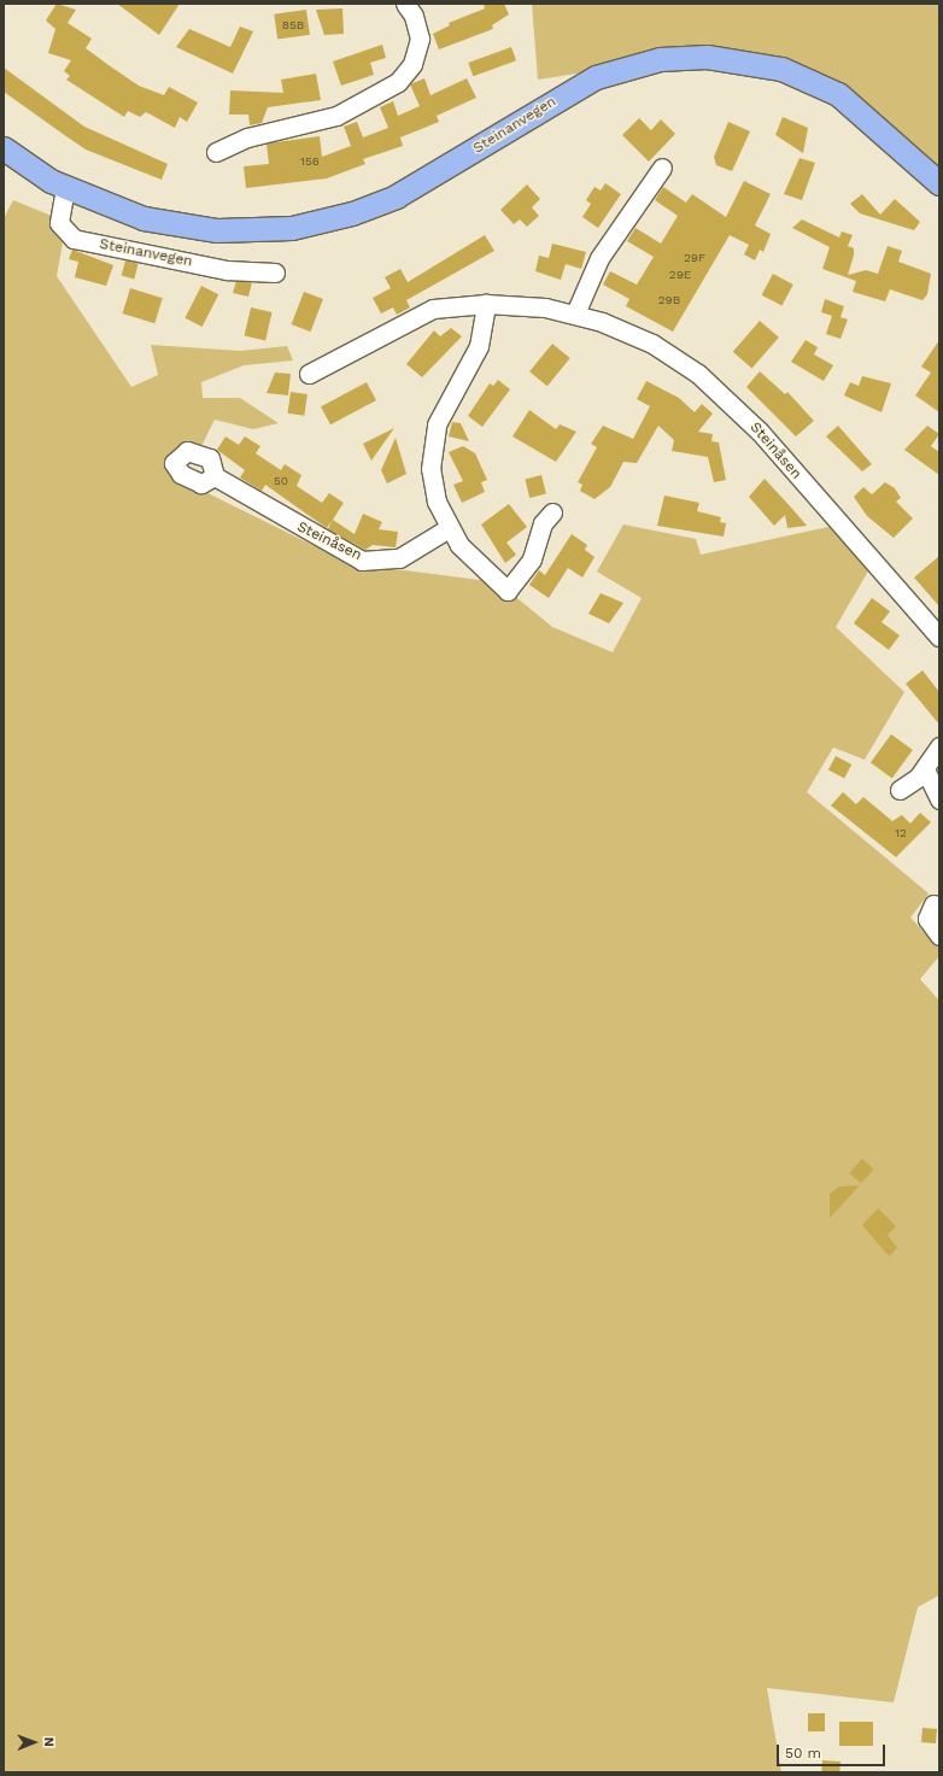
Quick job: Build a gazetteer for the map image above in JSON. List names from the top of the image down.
{
  "streets": {
    "main road": ["Steinanvegen"],
    "street": ["Steinåsen"]
  },
  "house_numbers": [
    "85B",
    "156",
    "29F",
    "29E",
    "29B",
    "50",
    "12"
  ],
  "scale_bar": "50 m",
  "north": "right"
}
